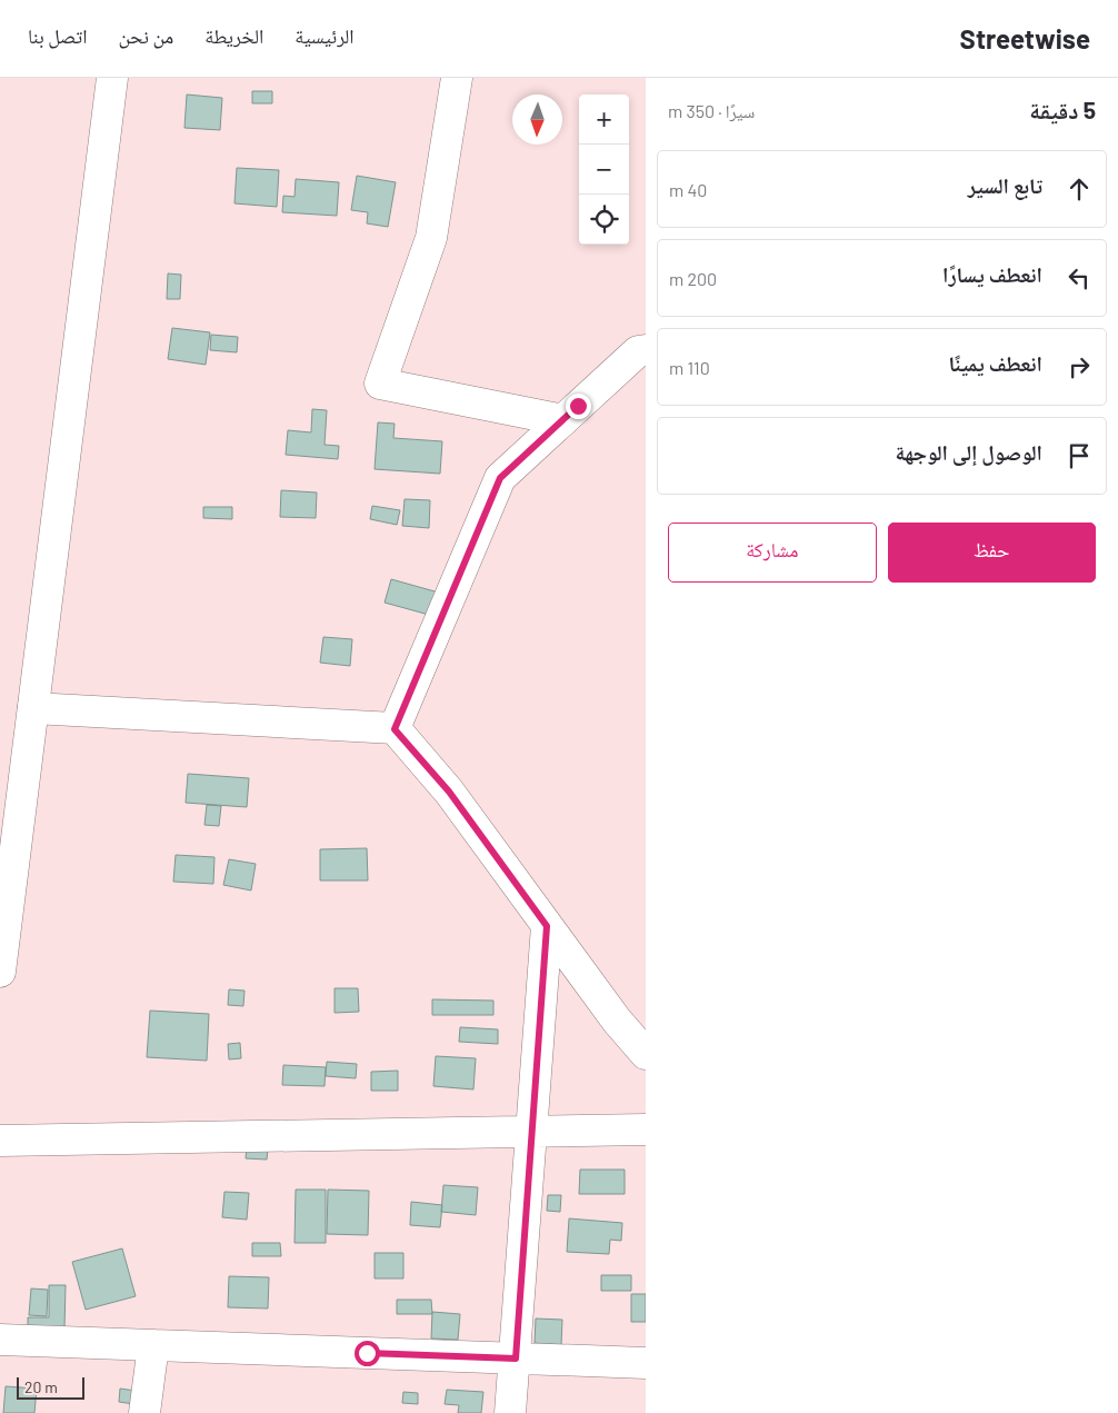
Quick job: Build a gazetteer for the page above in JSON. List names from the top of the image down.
{
  "scale_bar": "20 m",
  "north": "bottom",
  "page": {
    "header": "Streetwise",
    "nav": [
      "الرئيسية",
      "الخريطة",
      "من نحن",
      "اتصل بنا"
    ],
    "heading": ["5 دقيقة", "سيرًا · 350 m"],
    "map_buttons": ["+", "−"],
    "list": [
      ["تابع السير", "40 m"],
      ["انعطف يسارًا", "200 m"],
      ["انعطف يمينًا", "110 m"],
      "الوصول إلى الوجهة"
    ],
    "buttons": ["حفظ", "مشاركة"],
    "scale": "20 m"
  }
}
